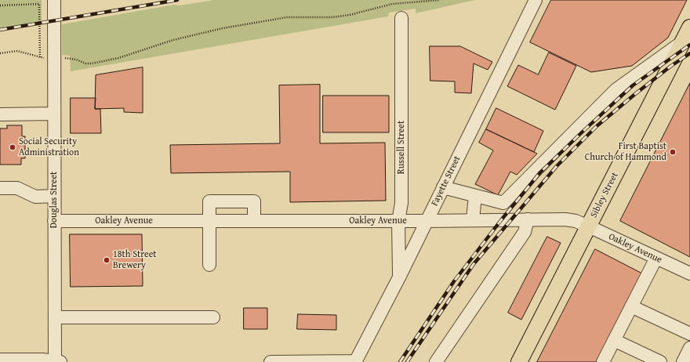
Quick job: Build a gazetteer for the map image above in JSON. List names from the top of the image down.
{
  "streets": {
    "main road": ["Sibley Street"],
    "street": [
      "Russell Street",
      "Fayette Street",
      "Douglas Street",
      "Oakley Avenue"
    ]
  },
  "crossings": [
    ["Russell Street", "Fayette Street"],
    ["Russell Street", "Oakley Avenue"],
    ["Fayette Street", "Oakley Avenue"],
    ["Sibley Street", "Oakley Avenue"],
    ["Douglas Street", "Oakley Avenue"]
  ],
  "places": ["Social Security Administration", "First Baptist Church of Hammond", "18th Street Brewery"]
}
